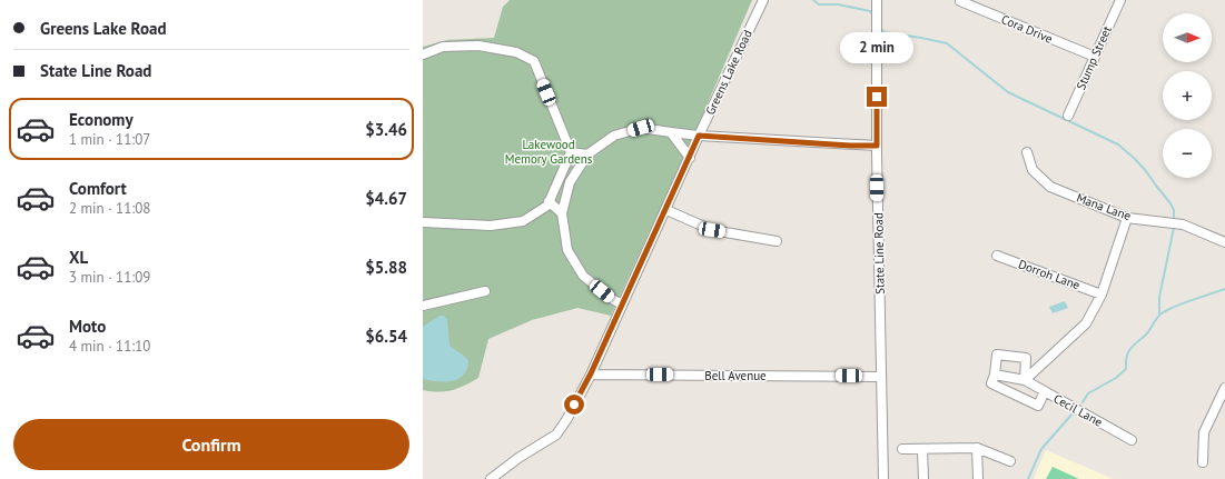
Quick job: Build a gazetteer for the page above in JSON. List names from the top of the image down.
{
  "streets": {
    "street": [
      "Cora Drive",
      "Stump Street",
      "Greens Lake Road",
      "Mana Lane",
      "State Line Road",
      "Dorroh Lane",
      "Bell Avenue",
      "Cecil Lane"
    ]
  },
  "crossings": [
    ["Cora Drive", "Stump Street"],
    ["Greens Lake Road", "Bell Avenue"],
    ["State Line Road", "Bell Avenue"]
  ],
  "parks": ["Lakewood Memory Gardens"],
  "north": "right",
  "page": {
    "banner": ["Greens Lake Road", "State Line Road"],
    "map_buttons": ["+", "−"],
    "bubble": "2 min",
    "list": [
      {
        "name": "Economy",
        "note": "1 min · 11:07",
        "value": "$3.46"
      },
      {
        "name": "Comfort",
        "note": "2 min · 11:08",
        "value": "$4.67"
      },
      {
        "name": "XL",
        "note": "3 min · 11:09",
        "value": "$5.88"
      },
      {
        "name": "Moto",
        "note": "4 min · 11:10",
        "value": "$6.54"
      }
    ],
    "buttons": "Confirm"
  }
}
